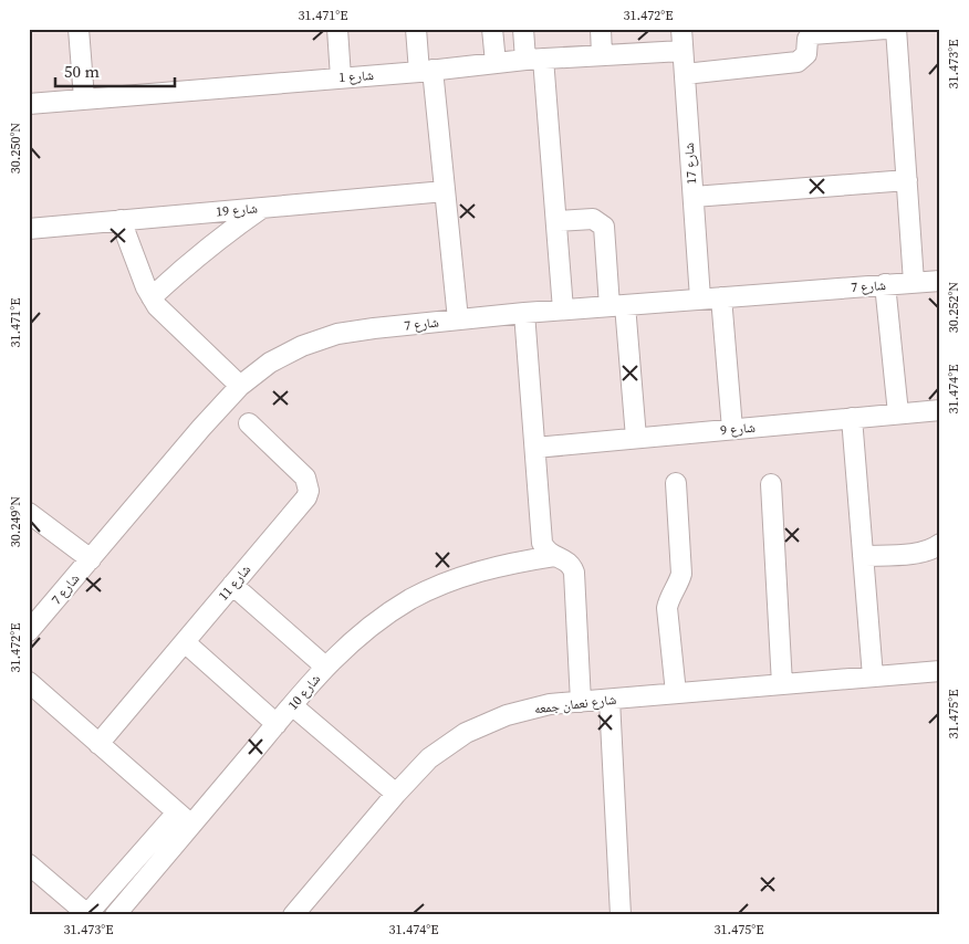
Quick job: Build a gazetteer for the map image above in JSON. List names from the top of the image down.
{
  "streets": {
    "street": [
      "شارع 1",
      "شارع 17",
      "شارع 19",
      "شارع 7",
      "شارع 9",
      "شارع 11",
      "شارع 10",
      "شارع نعمان جمعه"
    ]
  },
  "crossings": [
    ["شارع 1", "شارع 17"],
    ["شارع 17", "شارع 7"]
  ],
  "scale_bar": "50 m",
  "coordinates": [
    "31.471°E",
    "31.472°E",
    "31.473°E",
    "30.250°N",
    "30.252°N",
    "31.474°E",
    "30.249°N",
    "31.475°E"
  ]
}
